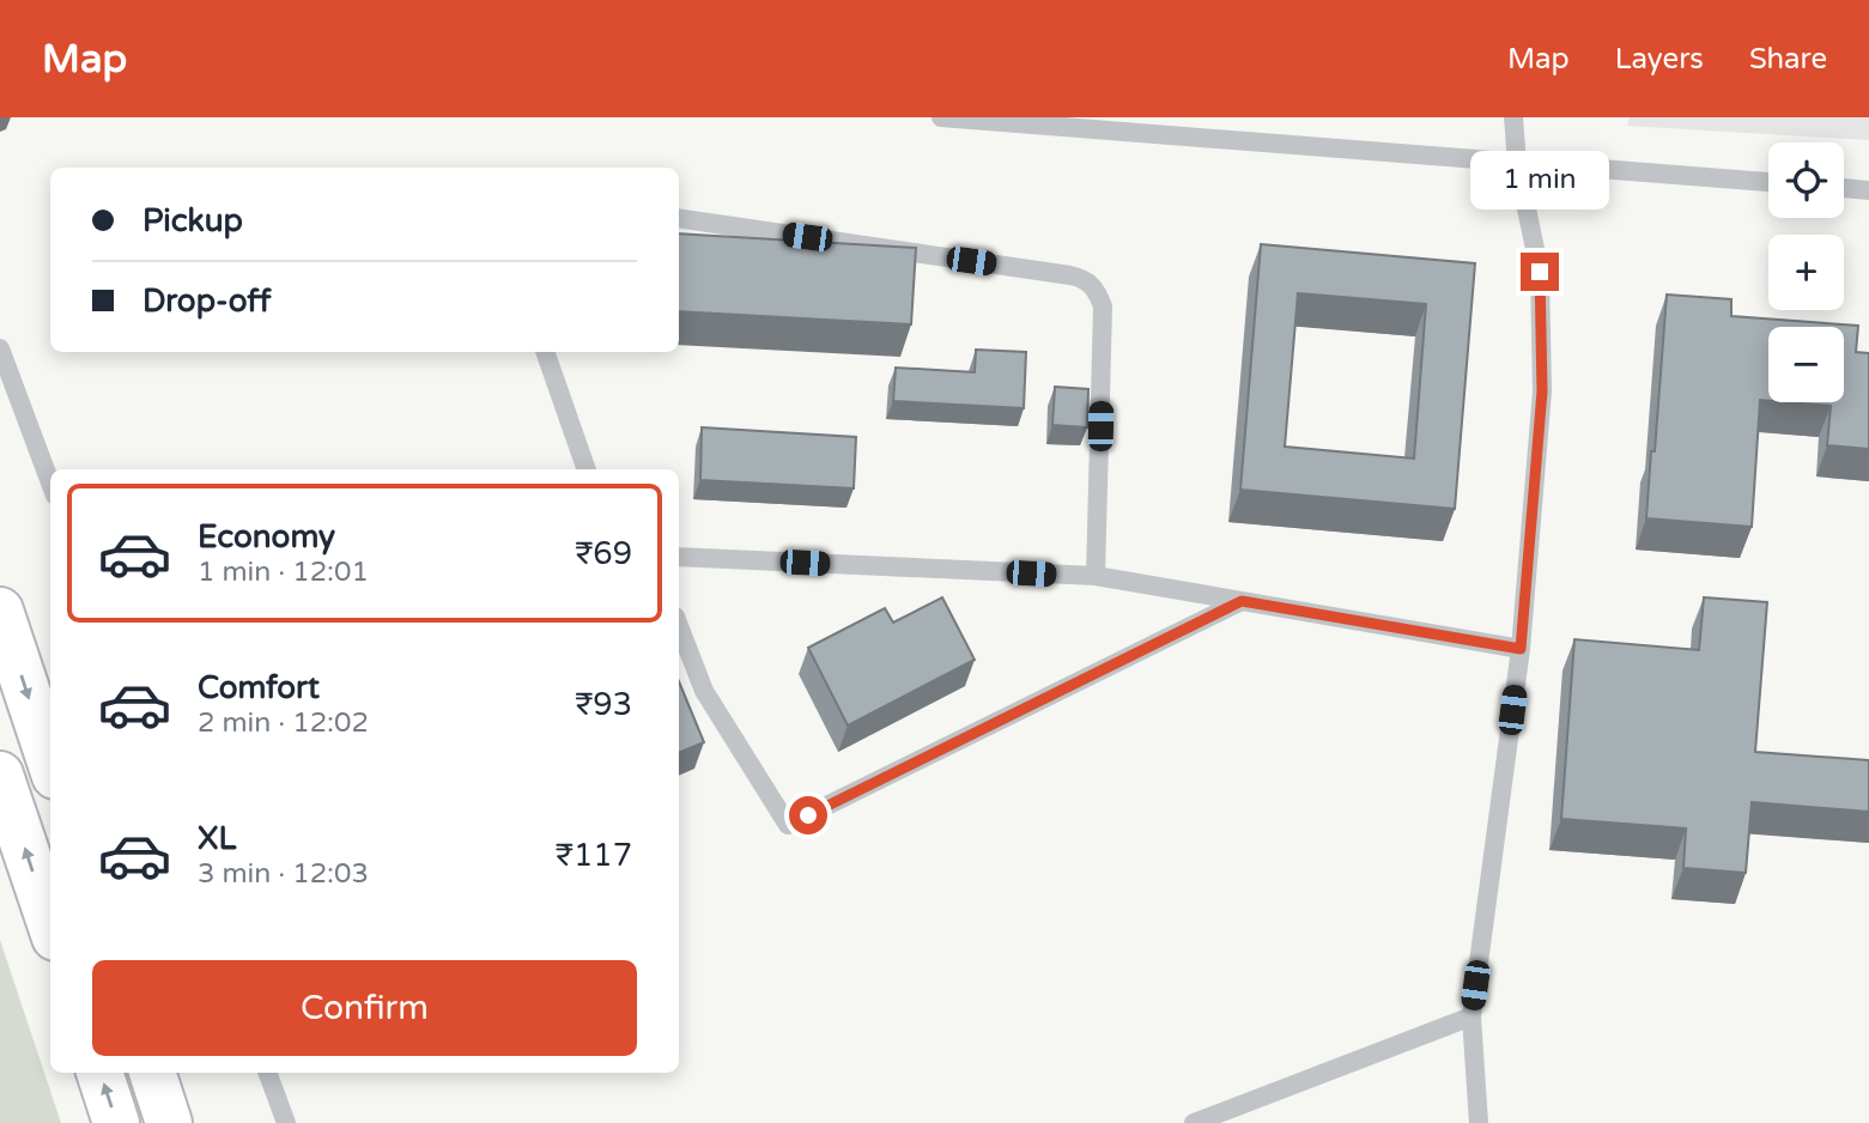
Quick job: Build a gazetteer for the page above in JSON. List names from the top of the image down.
{
  "page": {
    "header": "Map",
    "nav": ["Map", "Layers", "Share"],
    "map_buttons": ["+", "−"],
    "bubble": "1 min",
    "banner": ["Pickup", "Drop-off"],
    "list": [
      {
        "name": "Economy",
        "note": "1 min · 12:01",
        "value": "₹69"
      },
      {
        "name": "Comfort",
        "note": "2 min · 12:02",
        "value": "₹93"
      },
      {
        "name": "XL",
        "note": "3 min · 12:03",
        "value": "₹117"
      }
    ],
    "buttons": "Confirm"
  }
}
